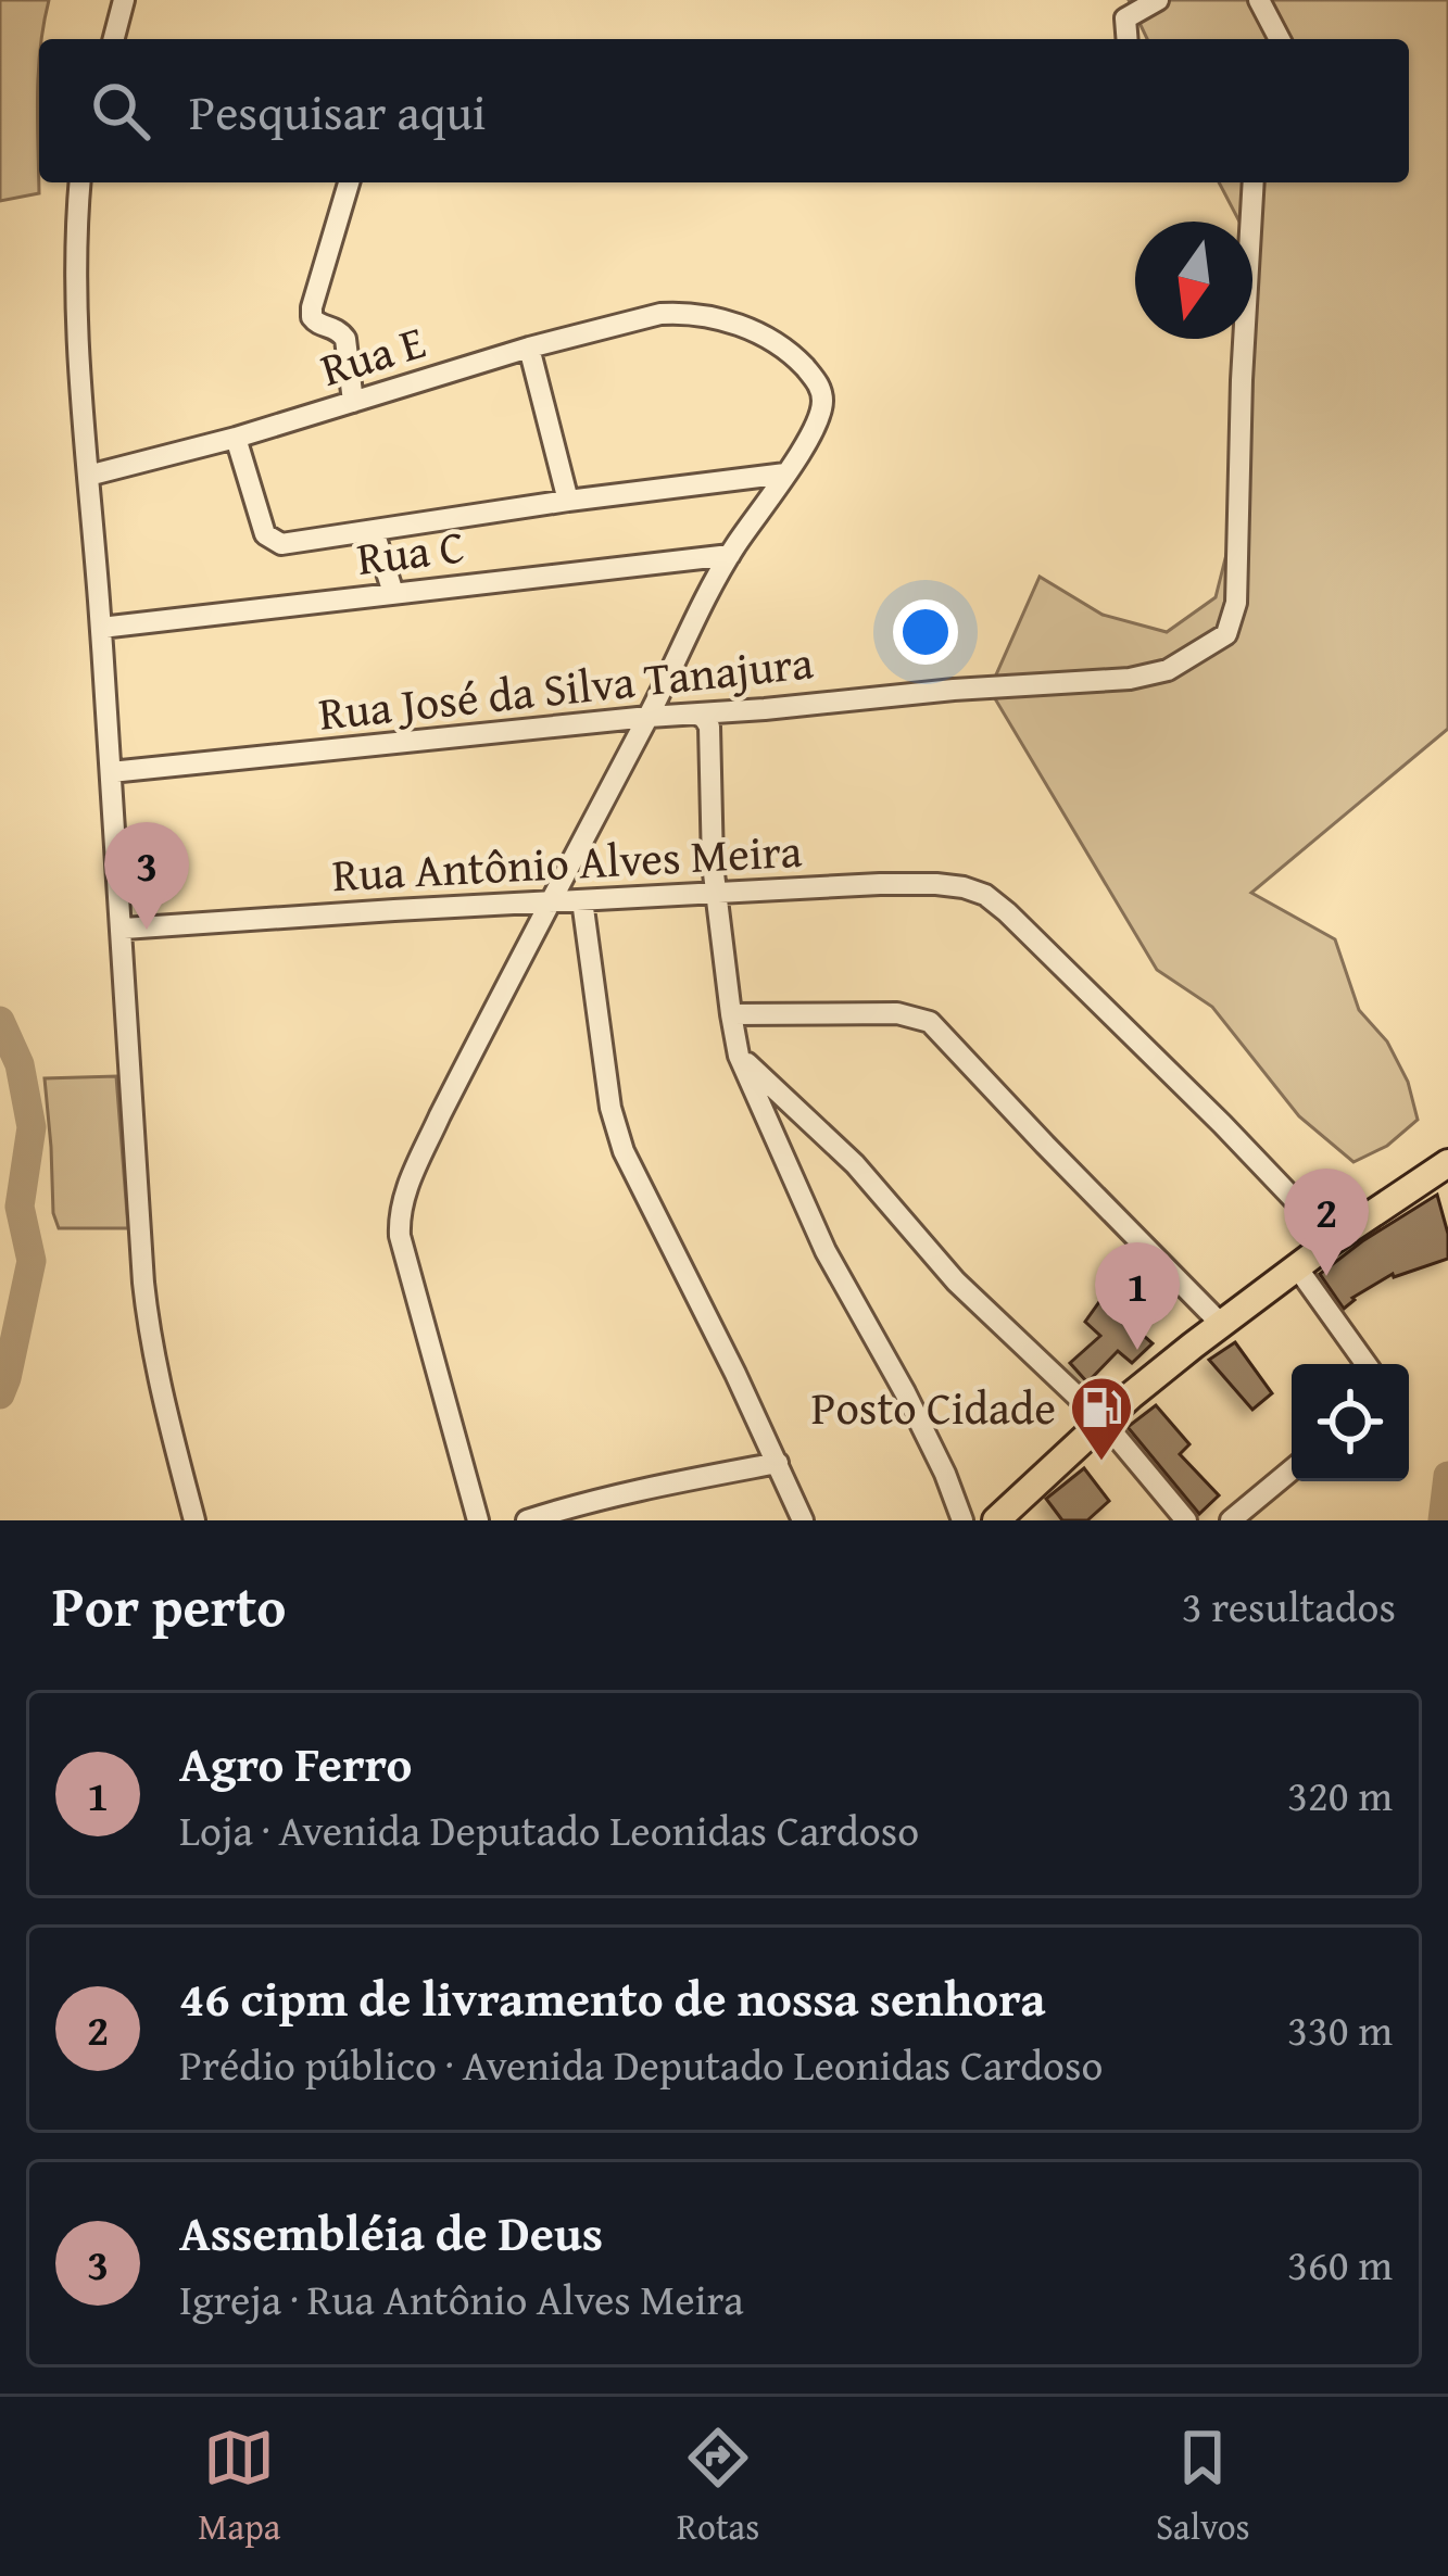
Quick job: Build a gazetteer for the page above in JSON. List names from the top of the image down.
{
  "streets": {
    "street": [
      "Rua E",
      "Rua C",
      "Rua José da Silva Tanajura",
      "Rua Antônio Alves Meira"
    ]
  },
  "places": {
    "fuel station": ["Posto Cidade"]
  },
  "north": "bottom",
  "page": {
    "search": "Pesquisar aqui",
    "pins": ["3", "2", "1"],
    "heading": ["Por perto", "3 resultados"],
    "list": [
      {
        "mark": "1",
        "name": "Agro Ferro",
        "note": "Loja · Avenida Deputado Leonidas Cardoso",
        "value": "320 m"
      },
      {
        "mark": "2",
        "name": "46 cipm de livramento de nossa senhora",
        "note": "Prédio público · Avenida Deputado Leonidas Cardoso",
        "value": "330 m"
      },
      {
        "mark": "3",
        "name": "Assembléia de Deus",
        "note": "Igreja · Rua Antônio Alves Meira",
        "value": "360 m"
      }
    ],
    "nav": ["Mapa", "Rotas", "Salvos"]
  }
}
